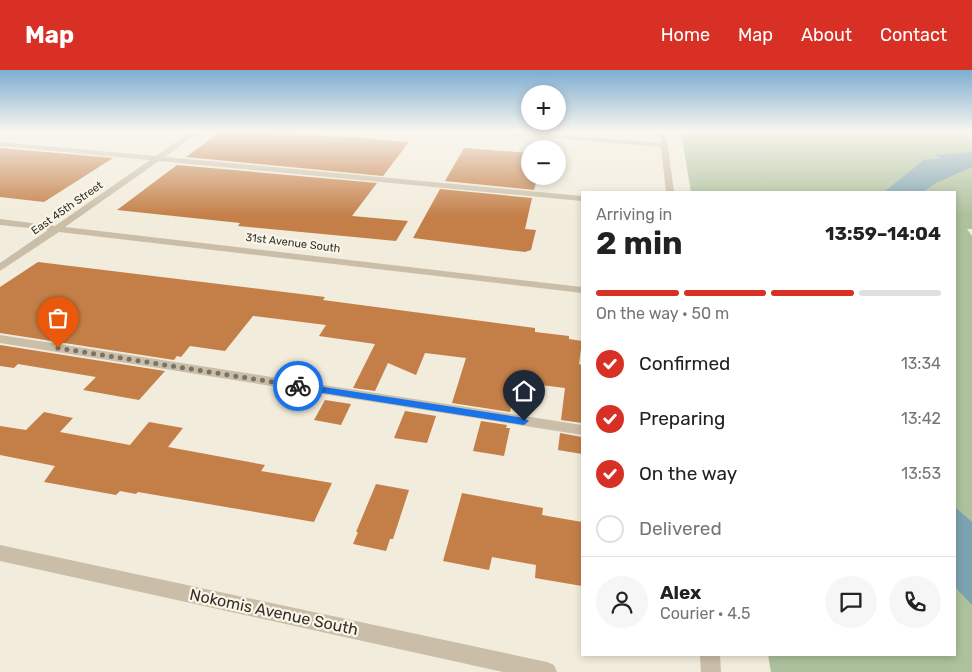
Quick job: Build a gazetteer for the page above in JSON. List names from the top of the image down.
{
  "streets": {
    "street": ["East 45th Street", "31st Avenue South", "Nokomis Avenue South"]
  },
  "crossings": [
    ["East 45th Street", "31st Avenue South"]
  ],
  "page": {
    "header": "Map",
    "nav": [
      "Home",
      "Map",
      "About",
      "Contact"
    ],
    "map_buttons": ["+", "−"],
    "heading": ["2 min", "Arriving in", "13:59–14:04"],
    "panel": ["Alex", "Courier · 4.5"],
    "bar": "On the way · 50 m",
    "list": [
      ["Confirmed", "13:34"],
      ["Preparing", "13:42"],
      ["On the way", "13:53"],
      "Delivered"
    ]
  }
}
